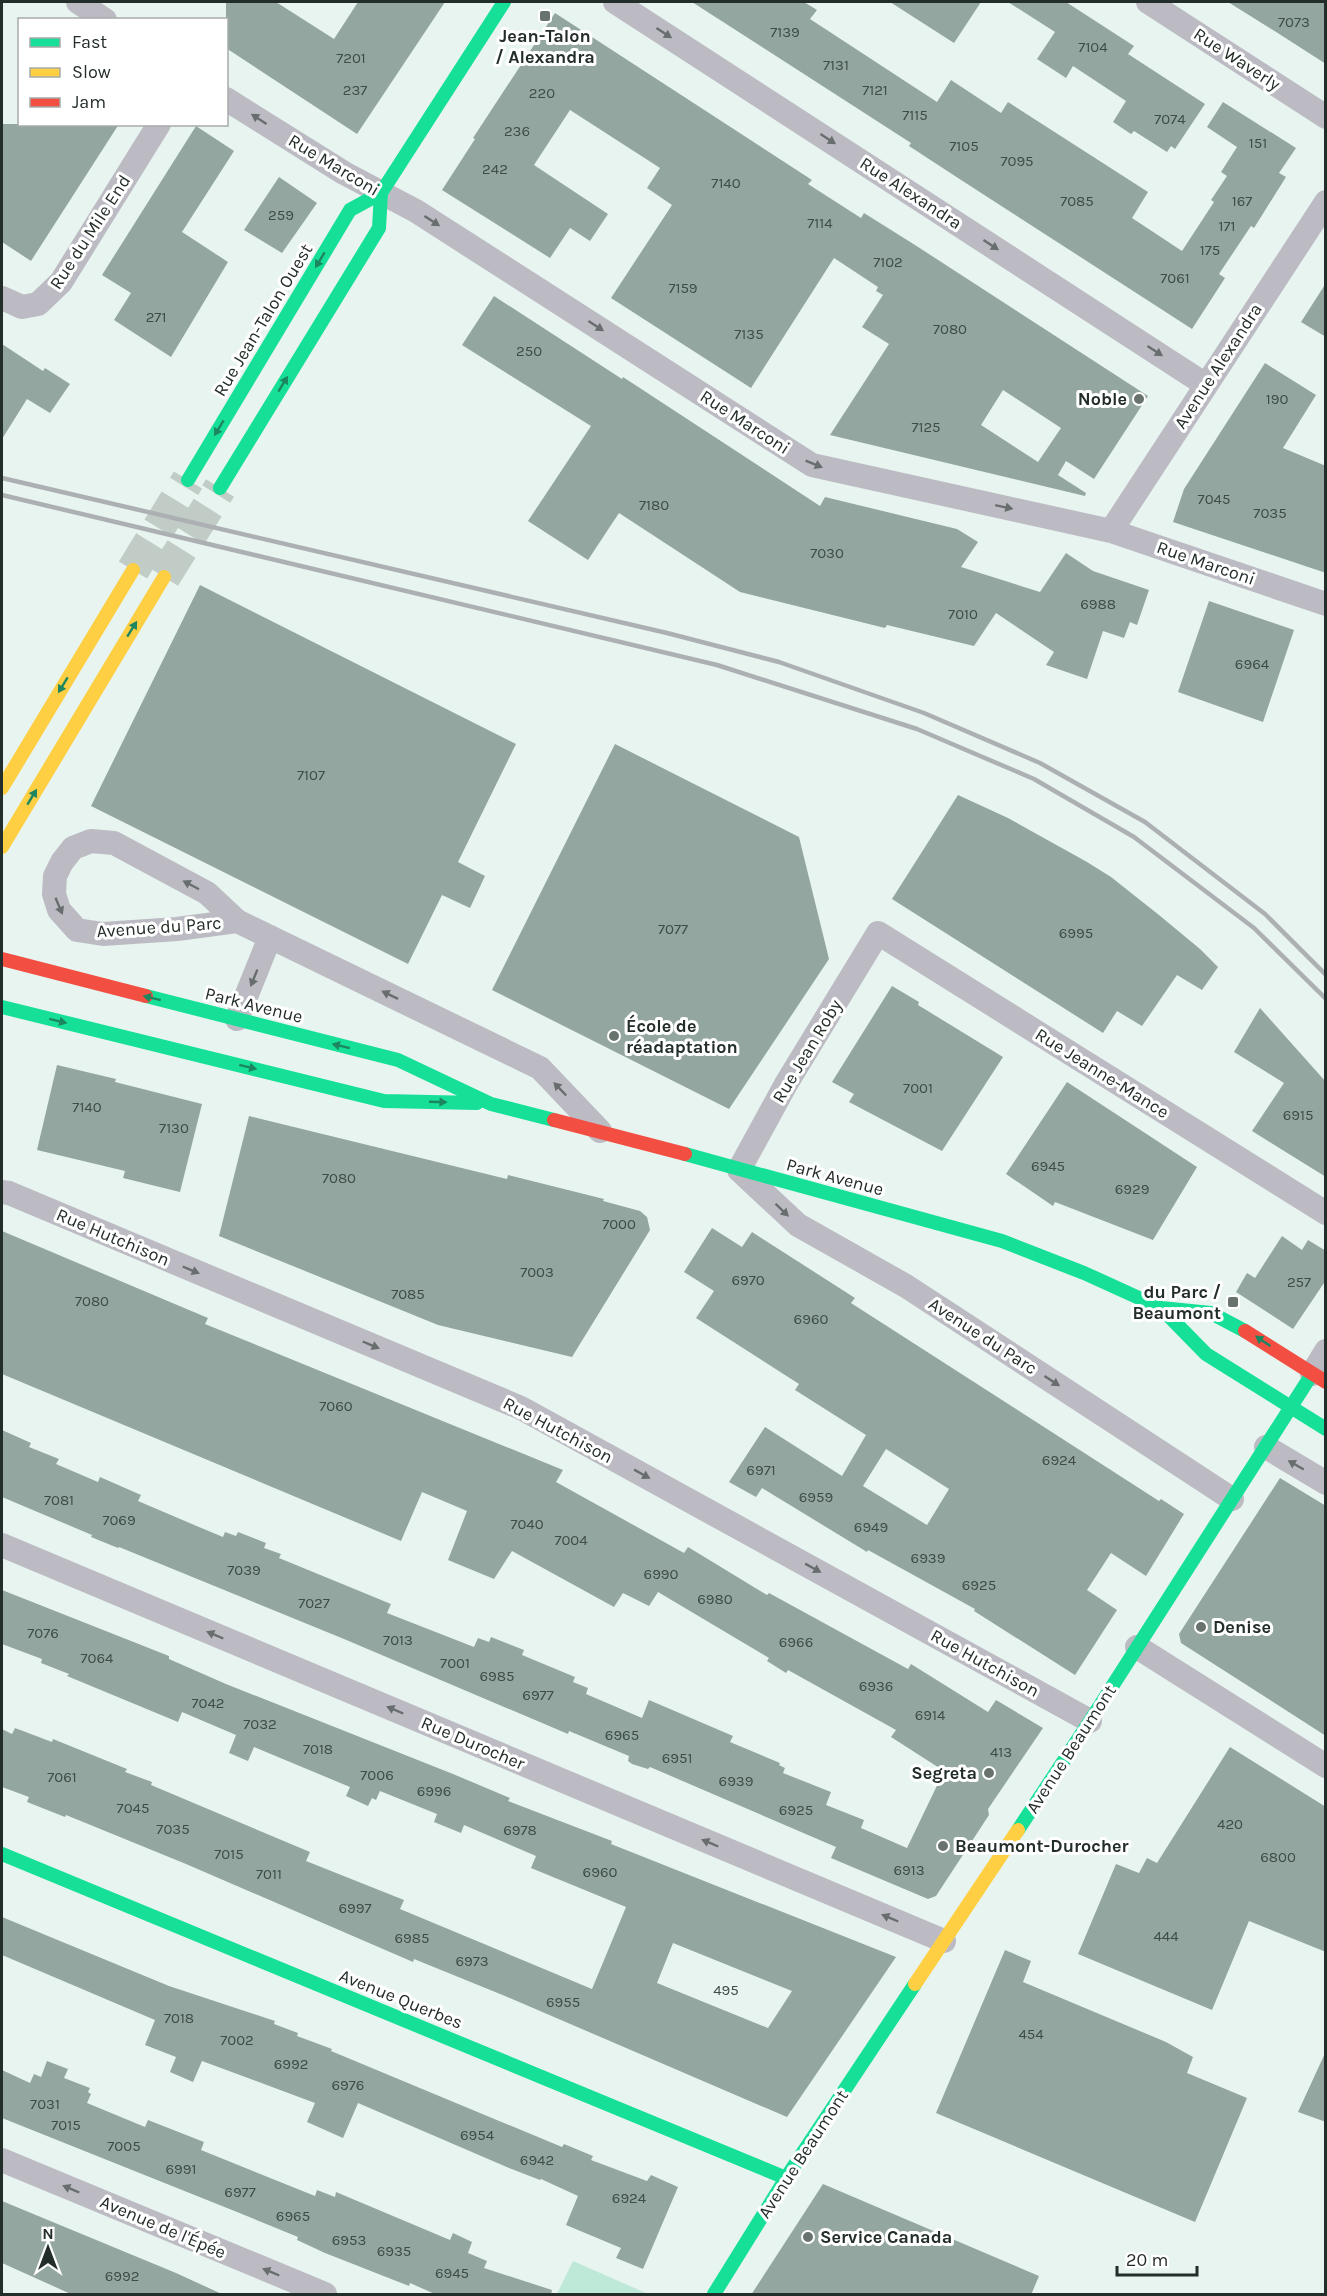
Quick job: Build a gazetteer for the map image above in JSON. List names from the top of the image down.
{
  "streets": {
    "main road": [
      "Rue Jean-Talon Ouest",
      "Park Avenue",
      "Avenue Beaumont",
      "Avenue Querbes"
    ],
    "street": [
      "Rue Waverly",
      "Rue Marconi",
      "Rue Alexandra",
      "Rue du Mile End",
      "Avenue Alexandra",
      "Avenue du Parc",
      "Rue Jean Roby",
      "Rue Jeanne-Mance",
      "Rue Hutchison",
      "Rue Durocher",
      "Avenue de l'Épée"
    ]
  },
  "crossings": [
    ["Rue Marconi", "Rue Jean-Talon Ouest"],
    ["Rue Marconi", "Avenue Alexandra"],
    ["Rue Alexandra", "Avenue Alexandra"],
    ["Avenue du Parc", "Park Avenue"],
    ["Avenue du Parc", "Rue Jean Roby"],
    ["Avenue du Parc", "Avenue Beaumont"],
    ["Park Avenue", "Rue Jean Roby"],
    ["Park Avenue", "Avenue Beaumont"],
    ["Rue Jean Roby", "Rue Jeanne-Mance"],
    ["Rue Hutchison", "Avenue Beaumont"],
    ["Rue Durocher", "Avenue Beaumont"],
    ["Avenue Beaumont", "Avenue Querbes"]
  ],
  "one_way": [
    "Rue Alexandra",
    "Rue Hutchison",
    "Rue Durocher",
    "Avenue de l'Épée"
  ],
  "places": {
    "transit": ["Jean-Talon / Alexandra", "du Parc / Beaumont"],
    "other": [
      "Noble",
      "École de réadaptation",
      "Denise",
      "Segreta",
      "Beaumont-Durocher",
      "Service Canada"
    ]
  },
  "house_numbers": [
    "7073",
    "7139",
    "7104",
    "7201",
    "7131",
    "237",
    "7121",
    "220",
    "7115",
    "7074",
    "236",
    "151",
    "7105",
    "7095",
    "242",
    "7140",
    "7085",
    "167",
    "259",
    "7114",
    "171",
    "175",
    "7102",
    "7061",
    "7159",
    "271",
    "7080",
    "7135",
    "250",
    "190",
    "7125",
    "7045",
    "7180",
    "7035",
    "7030",
    "6988",
    "7010",
    "6964",
    "7107",
    "7077",
    "6995",
    "7001",
    "7140",
    "6915",
    "7130",
    "6945",
    "7080",
    "6929",
    "7000",
    "7003",
    "6970",
    "257",
    "7085",
    "7080",
    "6960",
    "7060",
    "6924",
    "6971",
    "6959",
    "7081",
    "7069",
    "7040",
    "6949",
    "7004",
    "6939",
    "7039",
    "6990",
    "6925",
    "6980",
    "7027",
    "7076",
    "7013",
    "6966",
    "7064",
    "7001",
    "6985",
    "6936",
    "6977",
    "7042",
    "6914",
    "7032",
    "6965",
    "7018",
    "413",
    "6951",
    "7006",
    "7061",
    "6939",
    "6996",
    "7045",
    "6925",
    "420",
    "7035",
    "6978",
    "7015",
    "6800",
    "6913",
    "6960",
    "7011",
    "6997",
    "444",
    "6985",
    "6973",
    "495",
    "6955",
    "7018",
    "454",
    "7002",
    "6992",
    "6976",
    "7031",
    "7015",
    "6954",
    "7005",
    "6942",
    "6991",
    "6977",
    "6924",
    "6965",
    "6953",
    "6935",
    "6945",
    "6992"
  ],
  "legend": ["Fast", "Slow", "Jam"],
  "scale_bar": "20 m",
  "north": "top"
}
